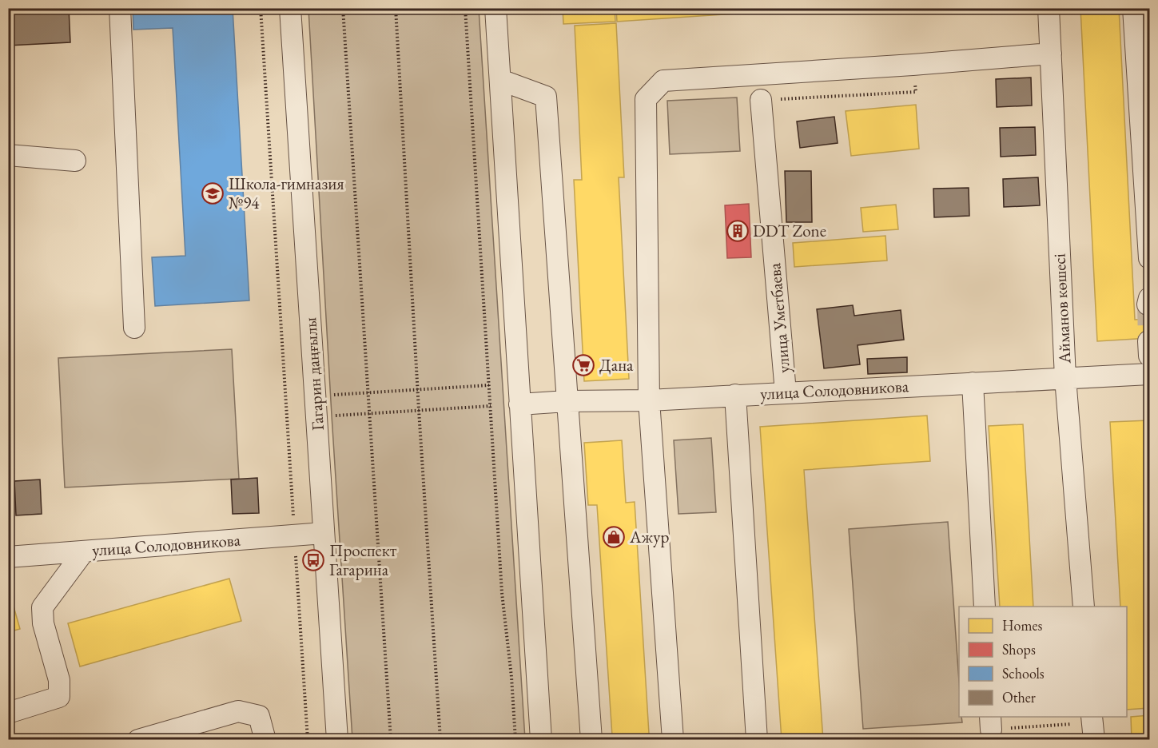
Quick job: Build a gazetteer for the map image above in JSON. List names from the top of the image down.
{
  "streets": {
    "street": [
      "Айманов көшесі",
      "улица Уметбаева",
      "Гагарин даңғылы",
      "улица Солодовникова"
    ]
  },
  "crossings": [
    ["Айманов көшесі", "улица Солодовникова"],
    ["улица Уметбаева", "улица Солодовникова"],
    ["Гагарин даңғылы", "улица Солодовникова"]
  ],
  "places": {
    "school or university": ["Школа-гимназия №94"],
    "building": ["DDT Zone"],
    "supermarket": ["Дана"],
    "shop": ["Ажур"],
    "bus stop": ["Проспект Гагарина"]
  },
  "legend": [
    "Homes",
    "Shops",
    "Schools",
    "Other"
  ]
}
